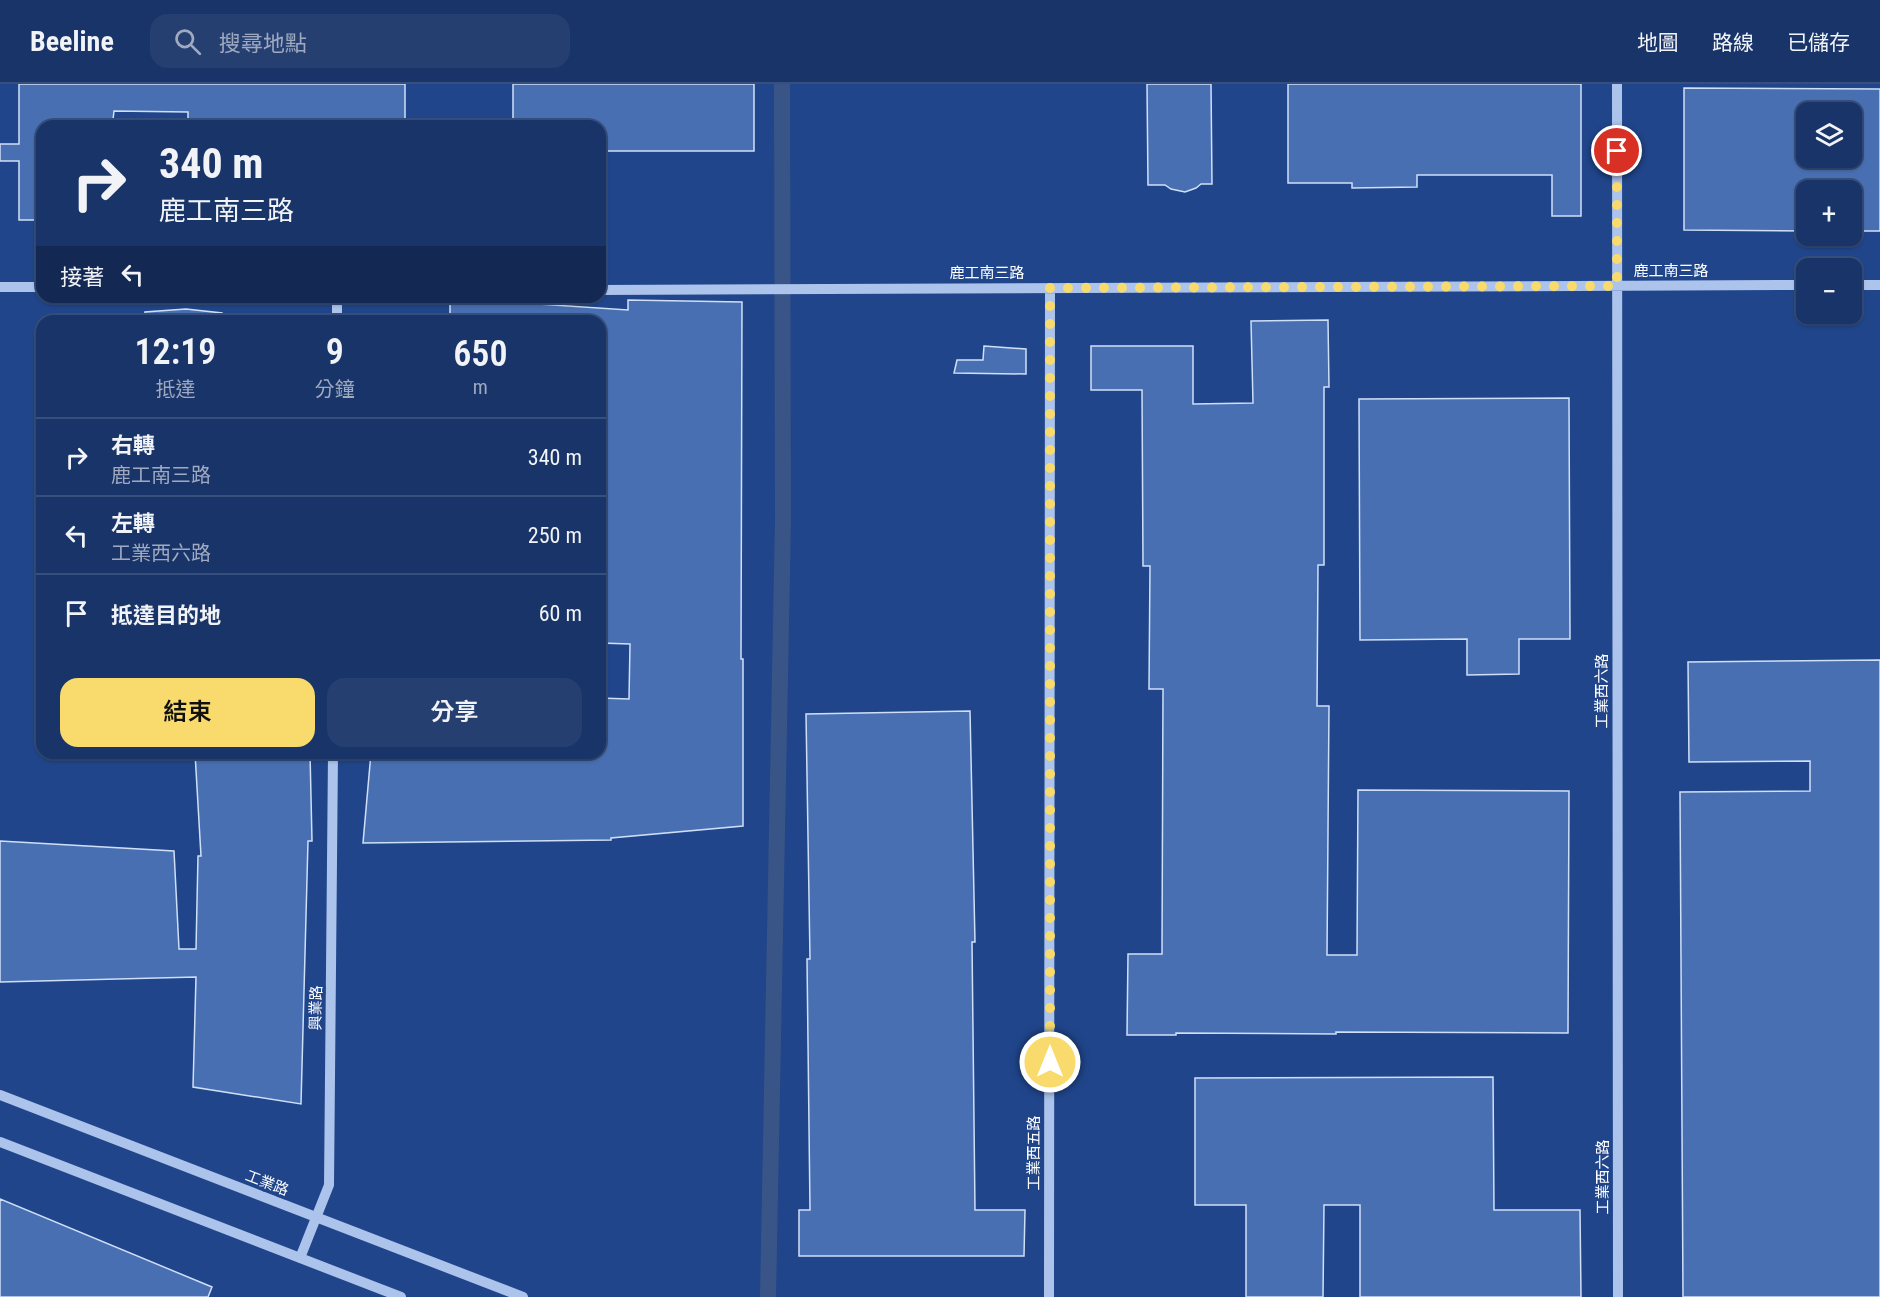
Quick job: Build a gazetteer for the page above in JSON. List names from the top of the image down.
{
  "streets": {
    "street": [
      "鹿工南三路",
      "工業西六路",
      "興業路",
      "工業西五路",
      "工業路"
    ]
  },
  "crossings": [
    ["鹿工南三路", "工業西六路"],
    ["鹿工南三路", "工業西五路"],
    ["興業路", "工業路"]
  ],
  "page": {
    "header": "Beeline",
    "search": "搜尋地點",
    "nav": ["地圖", "路線", "已儲存"],
    "map_buttons": ["+", "−"],
    "turn": ["340 m", "鹿工南三路"],
    "then": "接著",
    "eta": [
      "12:19",
      "抵達",
      "9",
      "分鐘",
      "650",
      "m"
    ],
    "list": [
      {
        "name": "右轉",
        "note": "鹿工南三路",
        "value": "340 m"
      },
      {
        "name": "左轉",
        "note": "工業西六路",
        "value": "250 m"
      },
      {
        "name": "抵達目的地",
        "value": "60 m"
      }
    ],
    "buttons": ["結束", "分享"]
  }
}
